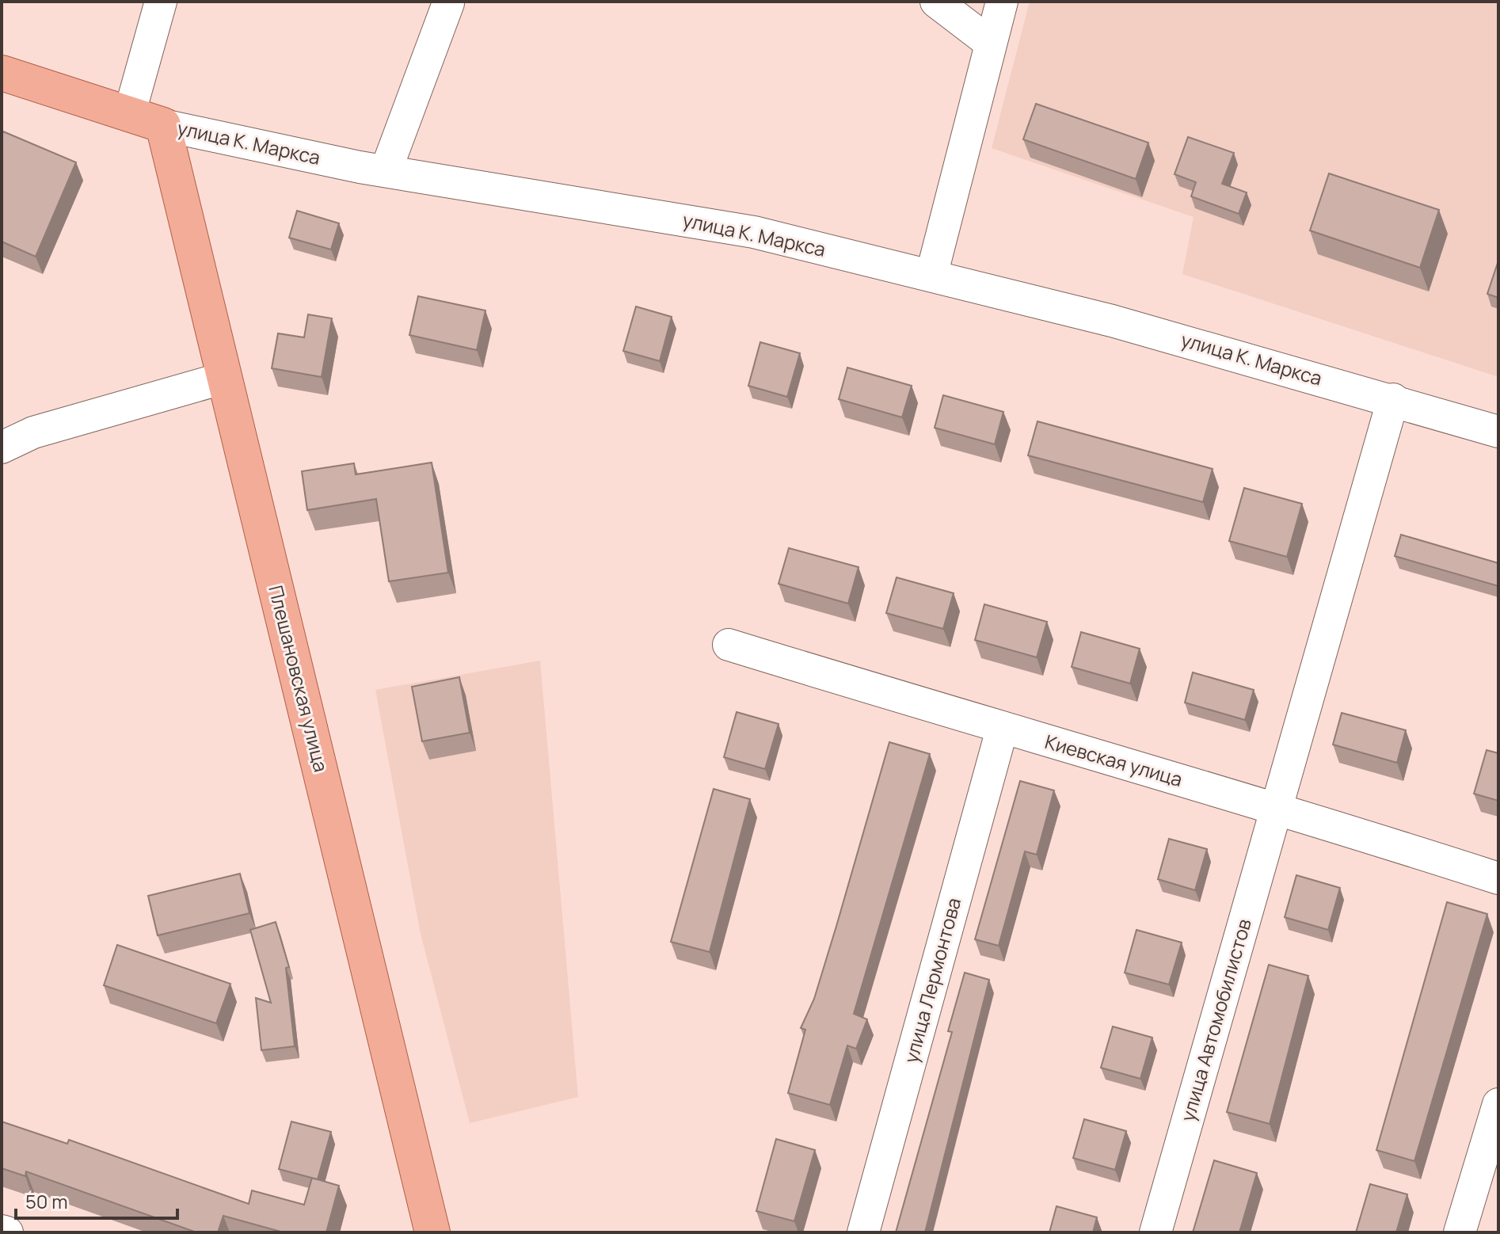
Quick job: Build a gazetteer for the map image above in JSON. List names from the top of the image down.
{
  "streets": {
    "main road": ["улица К. Маркса", "Плешановская улица"],
    "street": ["Киевская улица", "улица Лермонтова", "улица Автомобилистов"]
  },
  "crossings": [
    ["улица К. Маркса", "Плешановская улица"],
    ["улица К. Маркса", "улица Автомобилистов"],
    ["Киевская улица", "улица Лермонтова"],
    ["Киевская улица", "улица Автомобилистов"]
  ],
  "scale_bar": "50 m"
}
